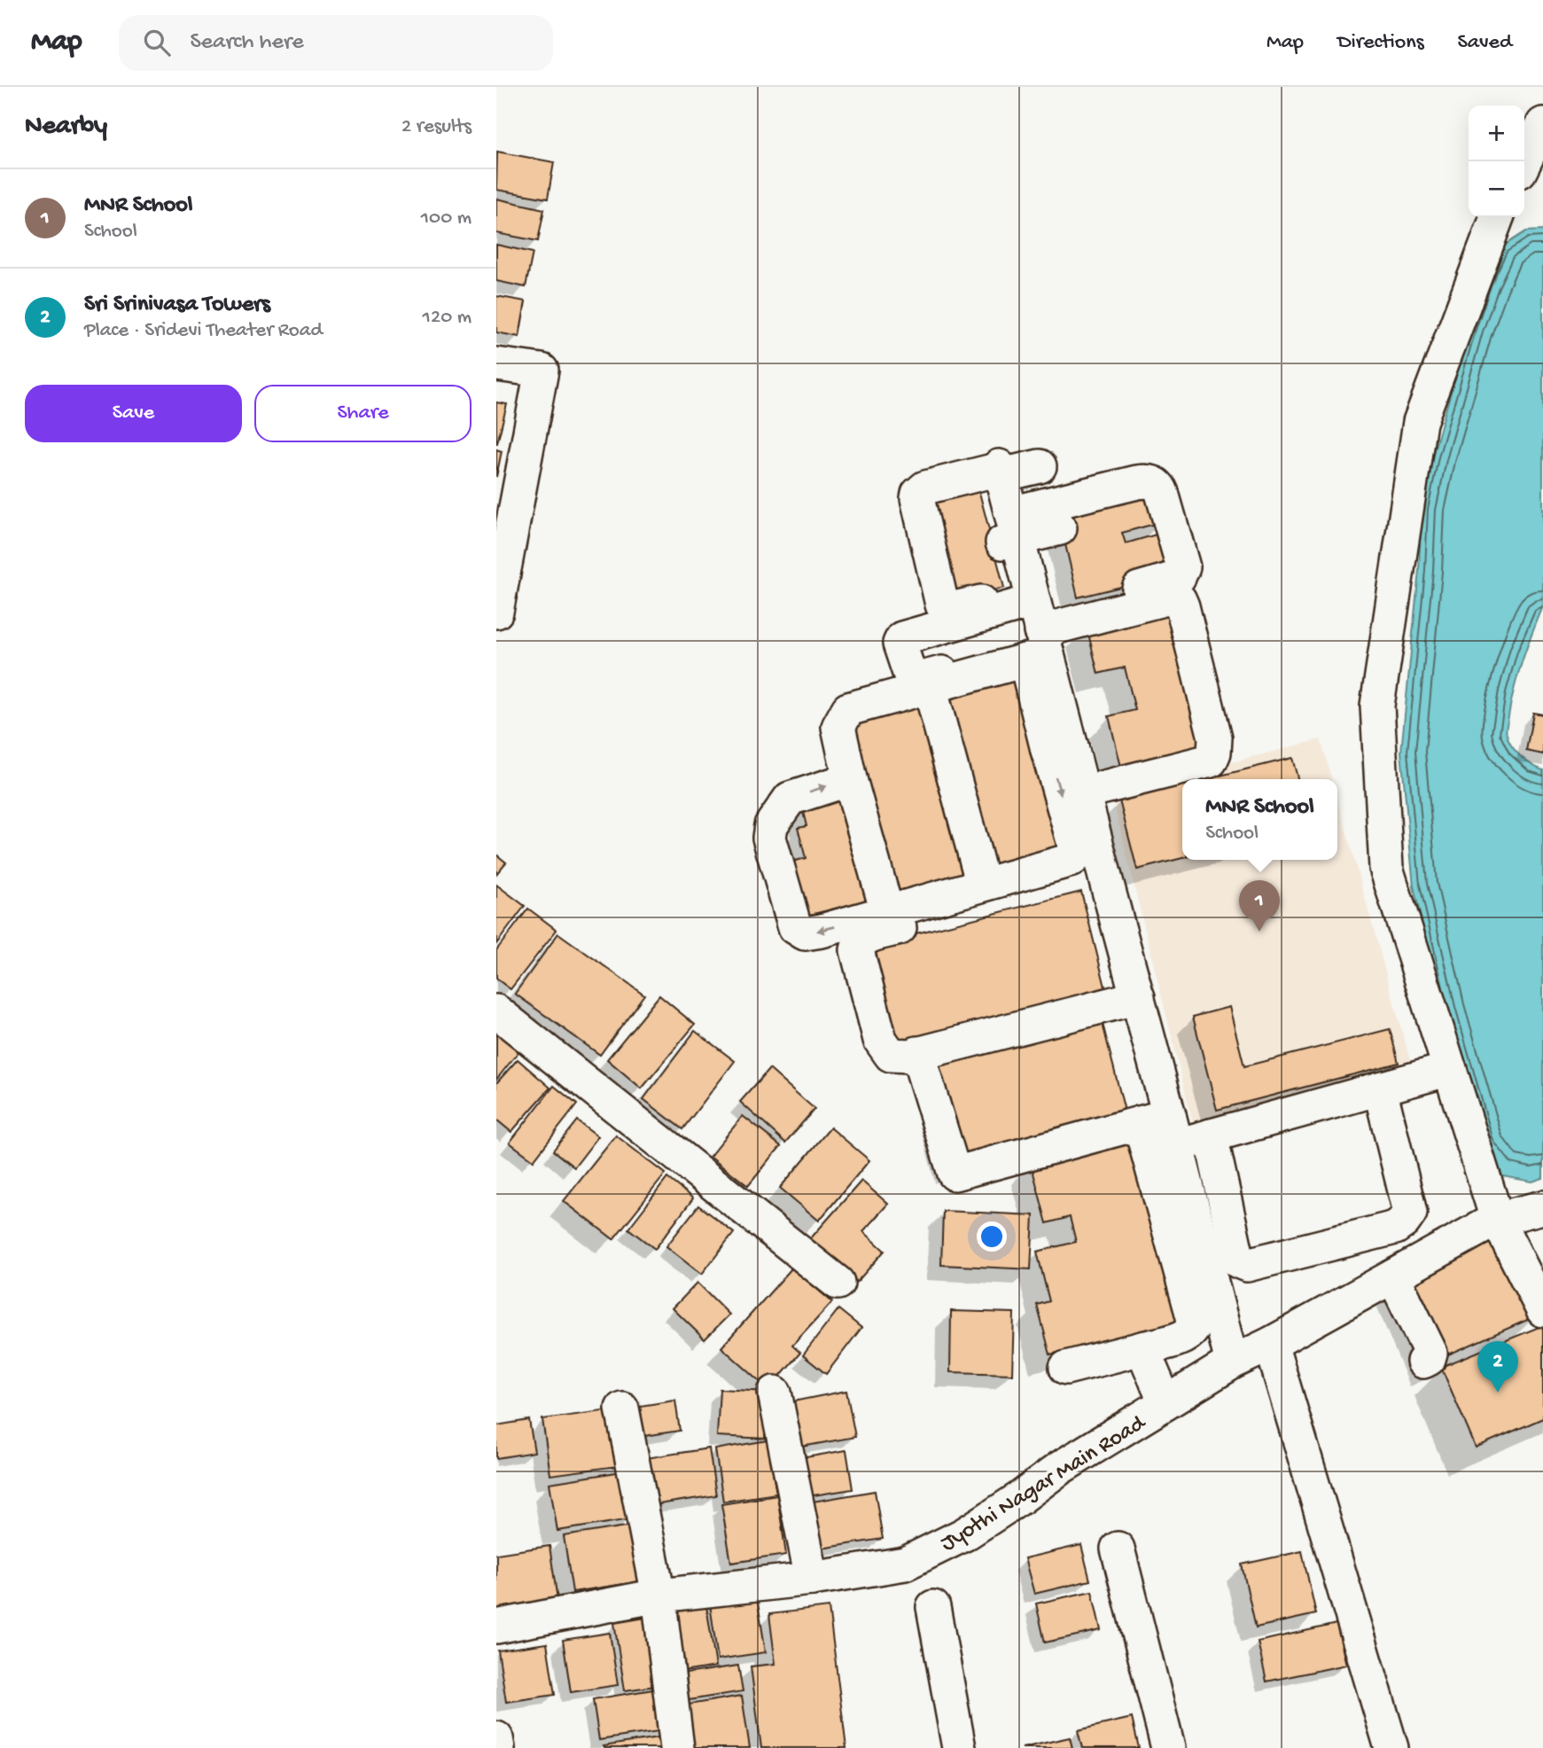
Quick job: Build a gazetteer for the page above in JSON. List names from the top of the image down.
{
  "streets": {
    "street": ["Jyothi Nagar Main Road"]
  },
  "page": {
    "header": "Map",
    "search": "Search here",
    "nav": ["Map", "Directions", "Saved"],
    "heading": ["Nearby", "2 results"],
    "map_buttons": ["+", "−"],
    "list": [
      {
        "mark": "1",
        "name": "MNR School",
        "note": "School",
        "value": "100 m"
      },
      {
        "mark": "2",
        "name": "Sri Srinivasa Towers",
        "note": "Place · Sridevi Theater Road",
        "value": "120 m"
      }
    ],
    "buttons": ["Save", "Share"],
    "popup": ["MNR School", "School"],
    "pins": ["1", "2"]
  }
}
